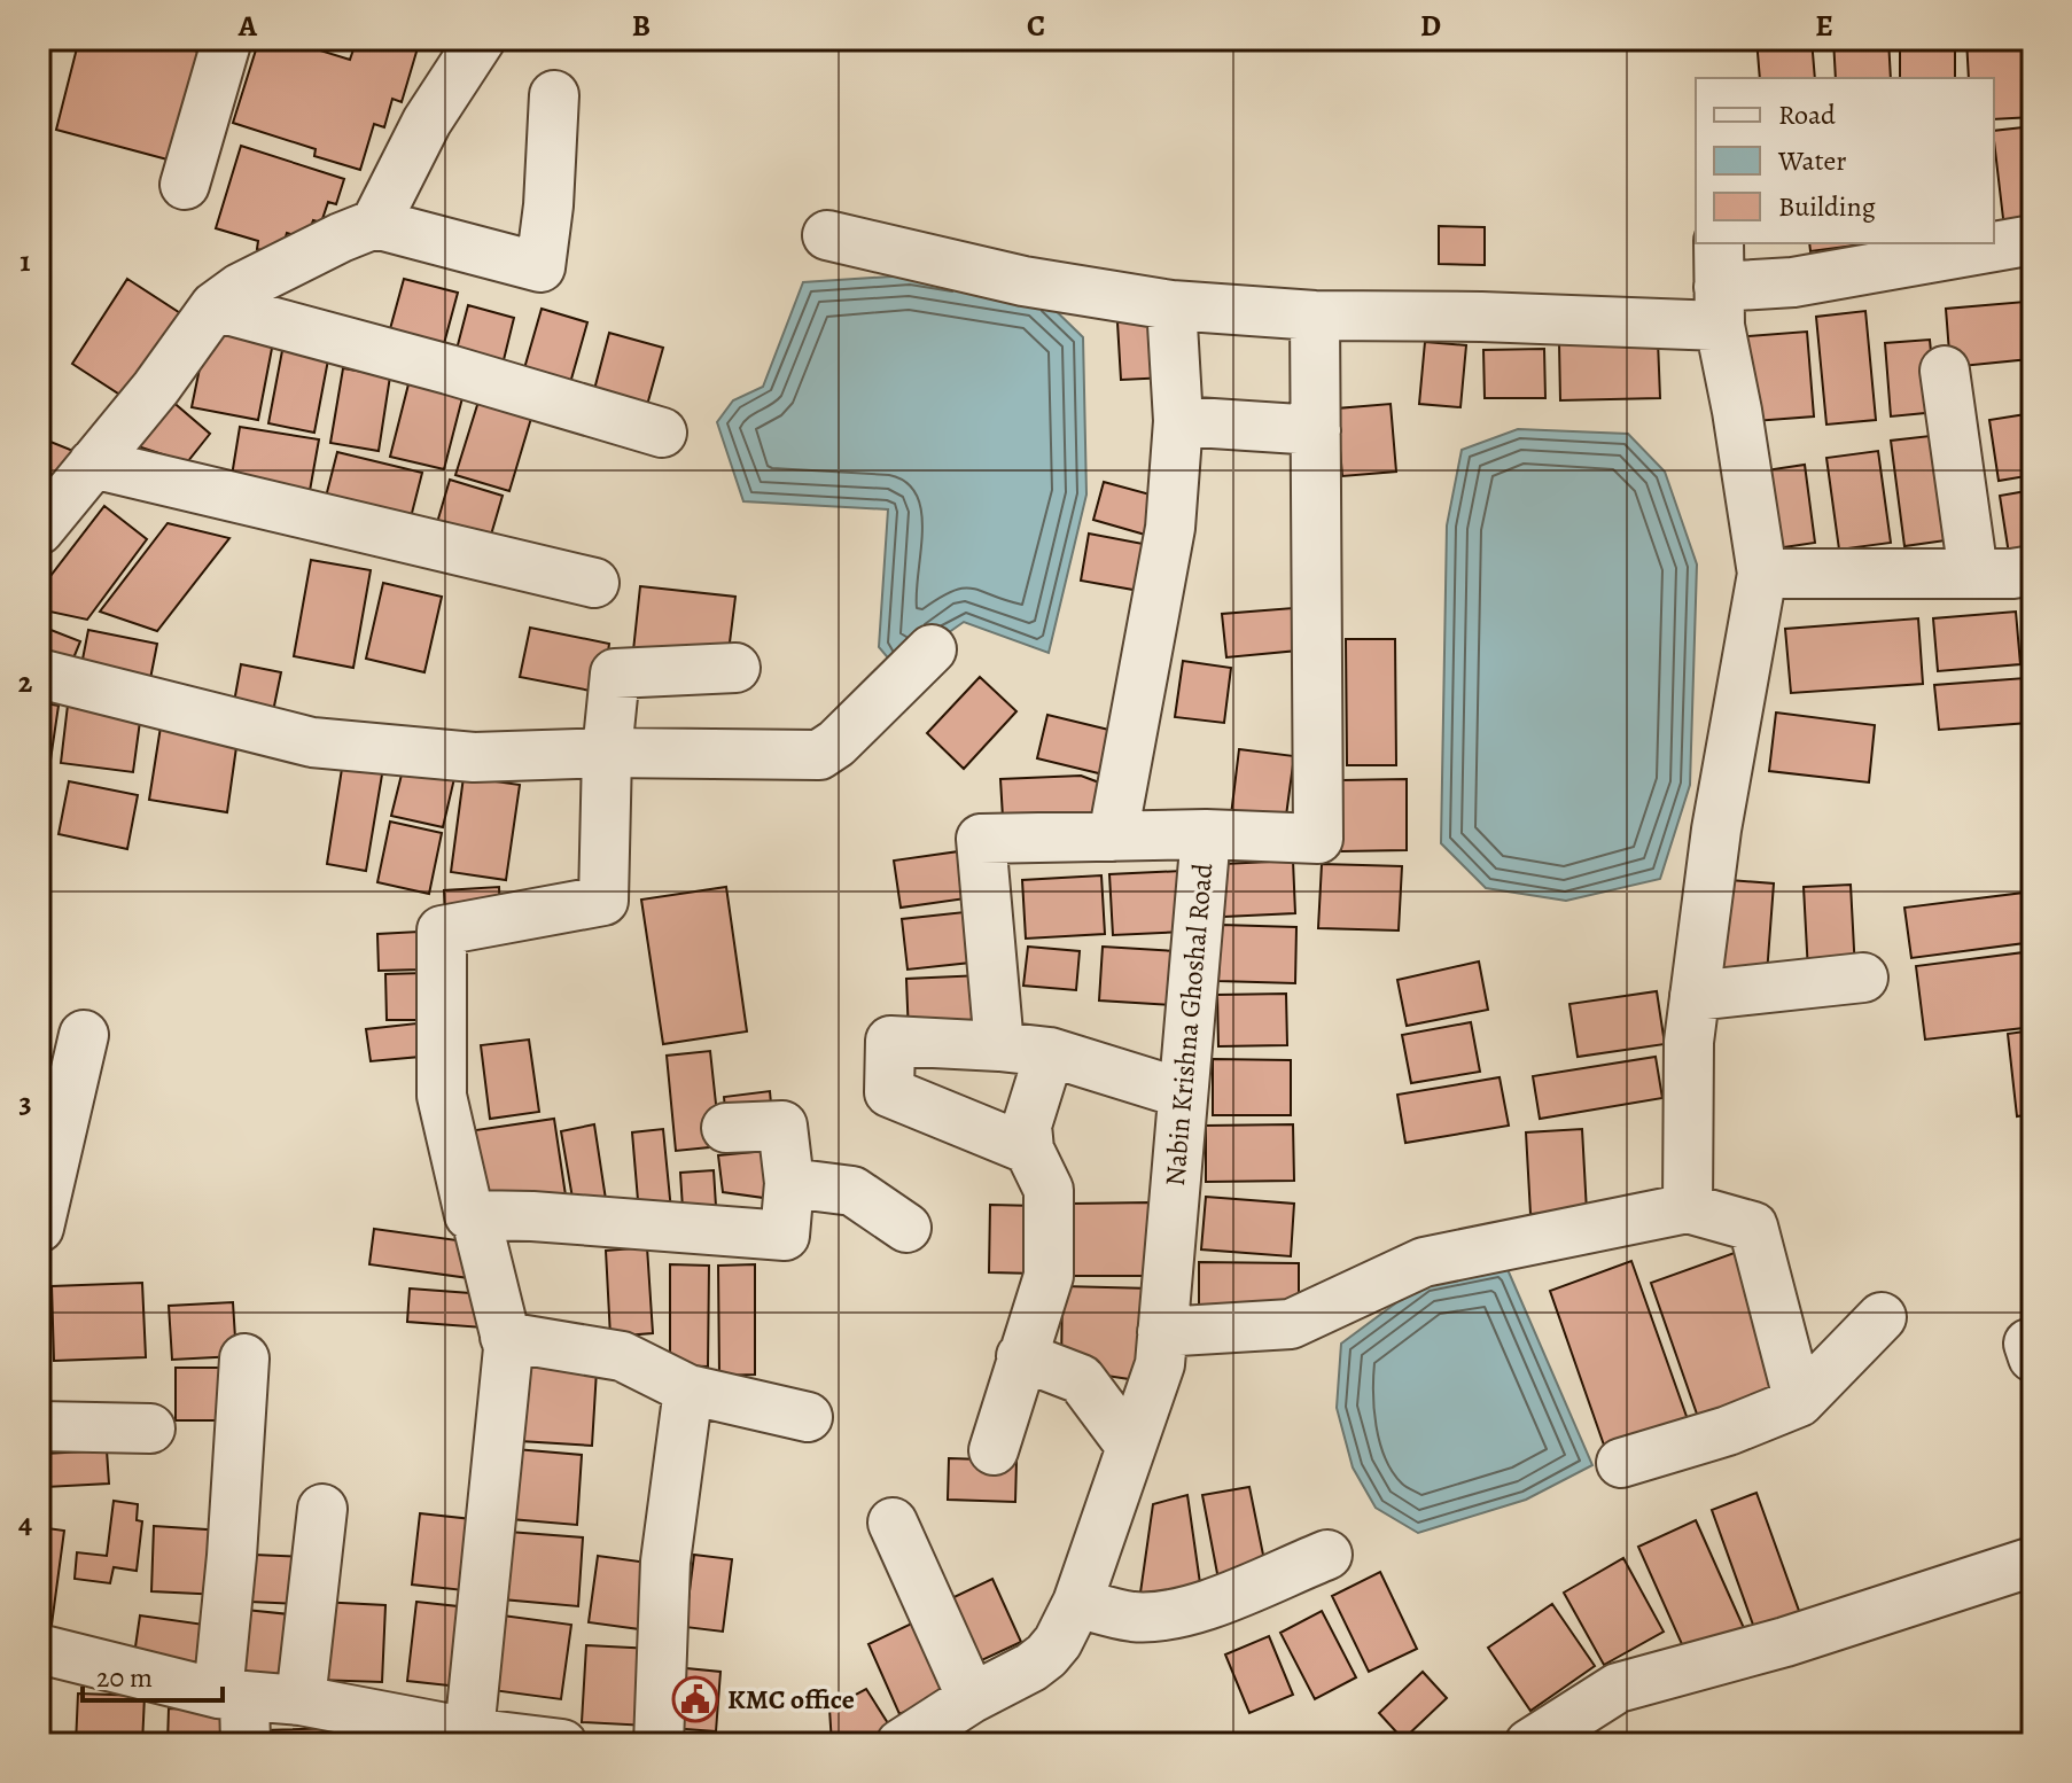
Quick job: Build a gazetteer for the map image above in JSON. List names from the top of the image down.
{
  "streets": {
    "street": ["Nabin Krishna Ghoshal Road"]
  },
  "places": {
    "public building": ["KMC office"]
  },
  "legend": ["Road", "Water", "Building"],
  "scale_bar": "20 m",
  "grid": {
    "columns": [
      "A",
      "B",
      "C",
      "D",
      "E"
    ],
    "rows": [
      "1",
      "2",
      "3",
      "4"
    ]
  }
}
